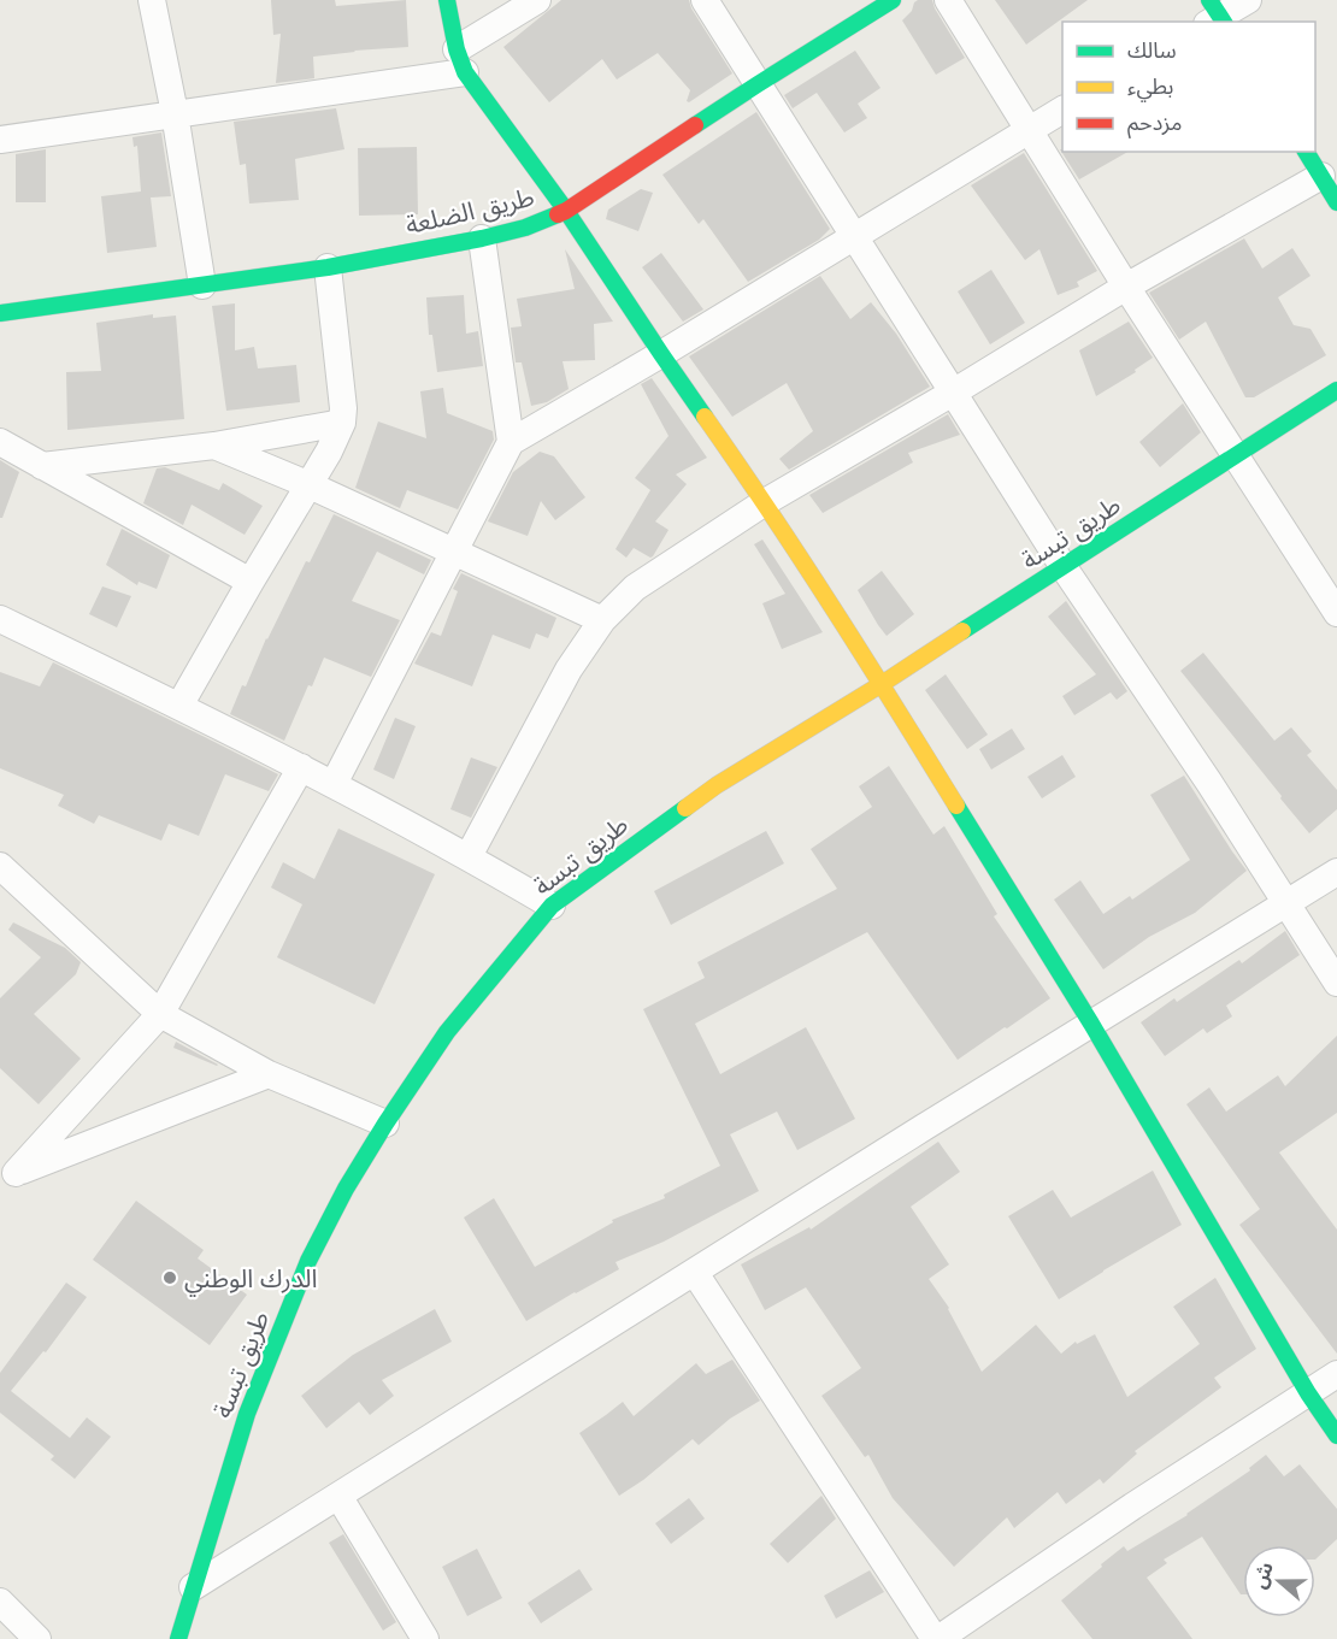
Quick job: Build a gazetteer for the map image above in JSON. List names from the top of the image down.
{
  "streets": {
    "main road": ["طريق الضلعة", "طريق تبسة"]
  },
  "places": ["الدرك الوطني"],
  "legend": ["سالك", "بطيء", "مزدحم"],
  "north": "left"
}
